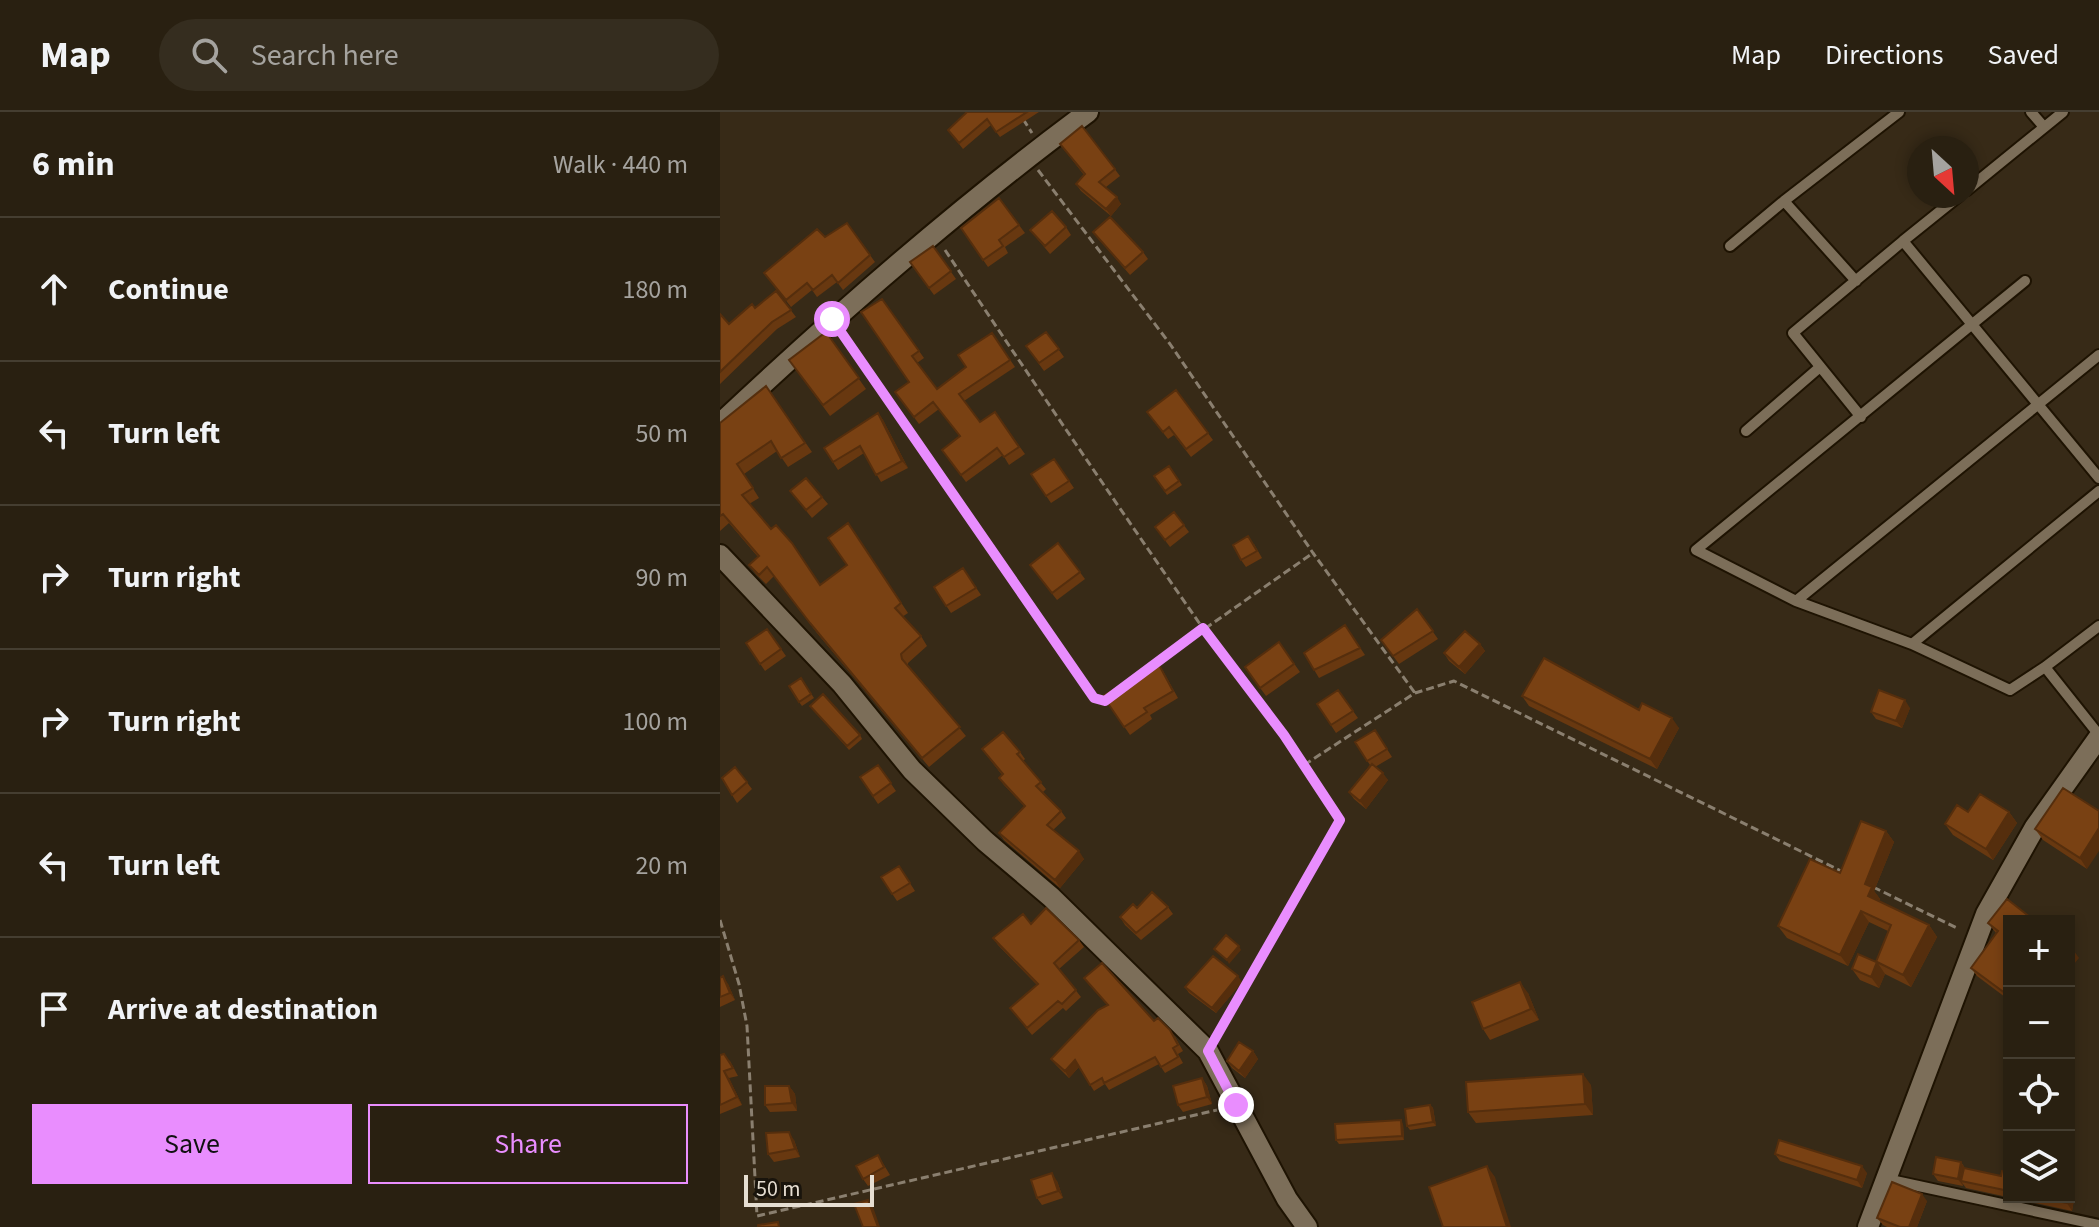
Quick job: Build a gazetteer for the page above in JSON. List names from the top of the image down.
{
  "scale_bar": "50 m",
  "north": "bottom right",
  "page": {
    "header": "Map",
    "search": "Search here",
    "nav": ["Map", "Directions", "Saved"],
    "heading": ["6 min", "Walk · 440 m"],
    "list": [
      ["Continue", "180 m"],
      ["Turn left", "50 m"],
      ["Turn right", "90 m"],
      ["Turn right", "100 m"],
      ["Turn left", "20 m"],
      "Arrive at destination"
    ],
    "map_buttons": ["+", "−"],
    "buttons": ["Save", "Share"],
    "scale": "50 m"
  }
}
